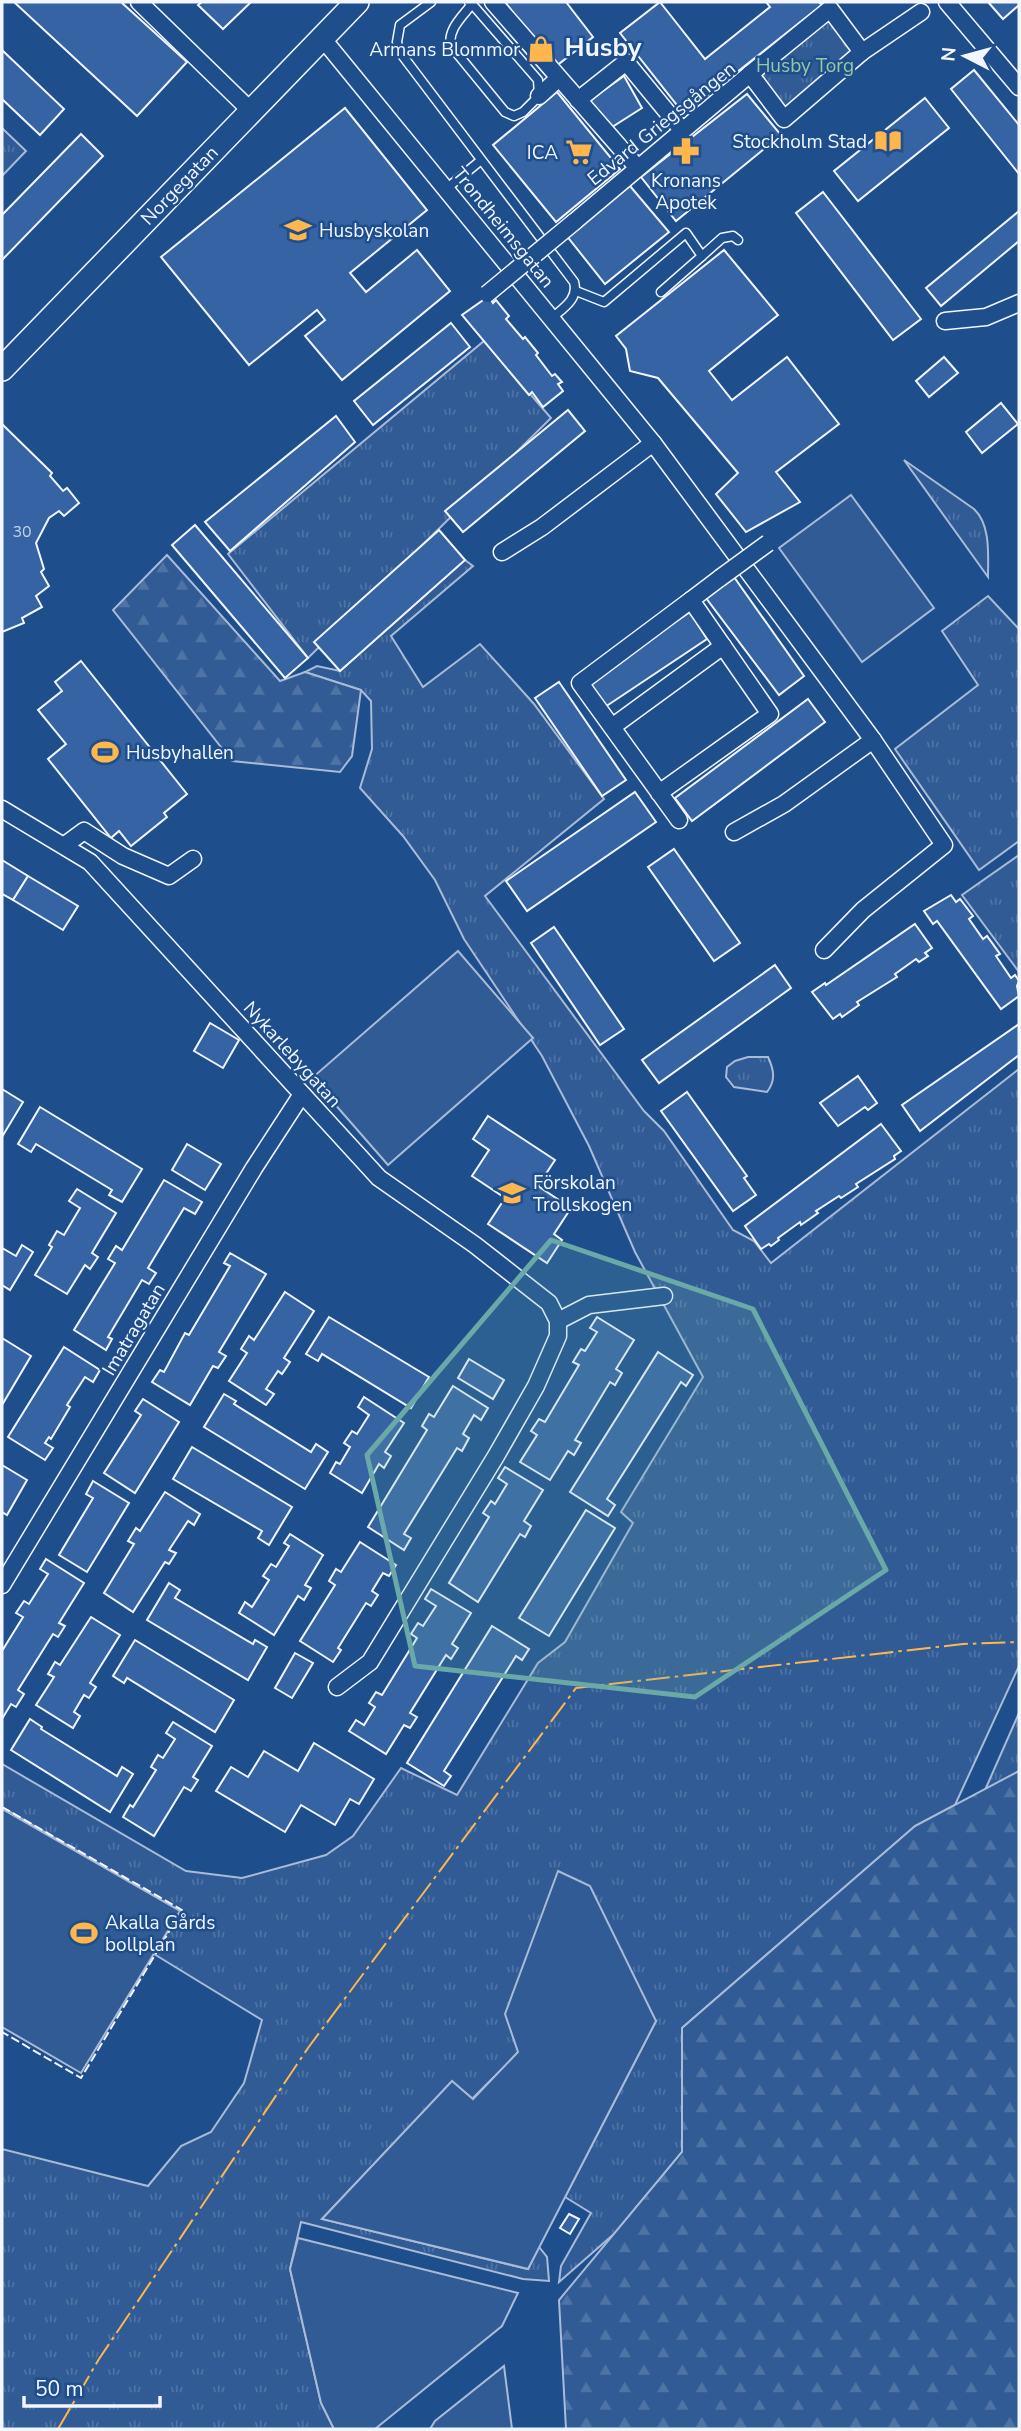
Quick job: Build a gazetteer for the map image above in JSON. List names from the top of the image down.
{
  "streets": {
    "street": [
      "Edvard Griegsgången",
      "Norgegatan",
      "Trondheimsgatan",
      "Nykarlebygatan",
      "Imatragatan"
    ]
  },
  "crossings": [
    ["Norgegatan", "Trondheimsgatan"],
    ["Nykarlebygatan", "Imatragatan"]
  ],
  "districts": ["Husby"],
  "parks": ["Husby Torg"],
  "places": {
    "shop": ["Armans Blommor"],
    "library": ["Stockholm Stad"],
    "pharmacy": ["Kronans Apotek"],
    "supermarket": ["ICA"],
    "school or university": ["Husbyskolan", "Förskolan Trollskogen"],
    "sports": ["Husbyhallen", "Akalla Gårds bollplan"]
  },
  "house_numbers": ["30"],
  "scale_bar": "50 m",
  "north": "left"
}
